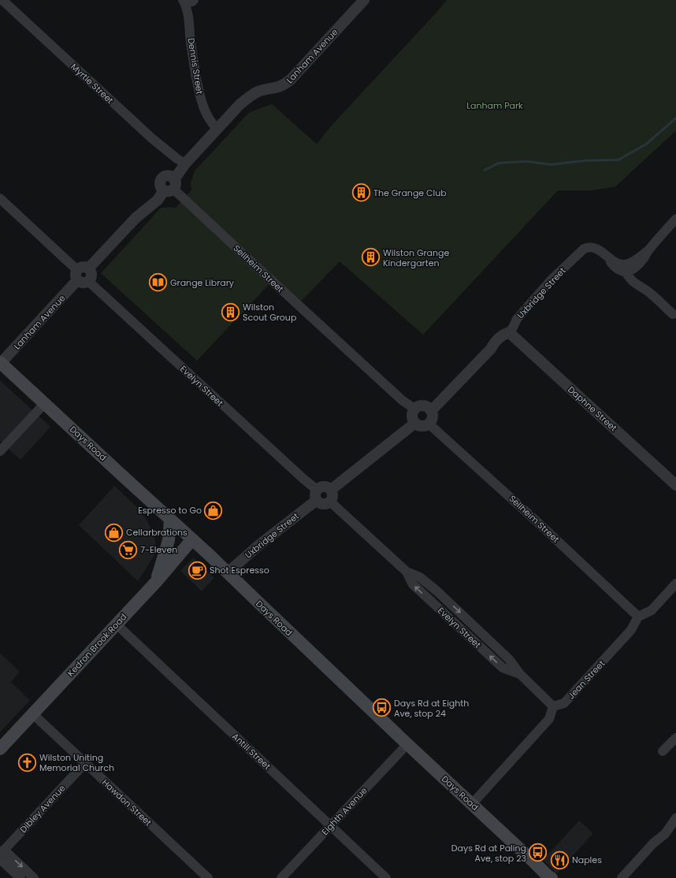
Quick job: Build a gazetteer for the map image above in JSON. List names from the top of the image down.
{
  "streets": {
    "main road": ["Days Road", "Kedron Brook Road"],
    "street": [
      "Lanham Avenue",
      "Dennis Street",
      "Myrtle Street",
      "Sellheim Street",
      "Uxbridge Street",
      "Evelyn Street",
      "Daphne Street",
      "Jean Street",
      "Antill Street",
      "Hawdon Street",
      "Dibley Avenue",
      "Eighth Avenue"
    ]
  },
  "crossings": [
    ["Lanham Avenue", "Dennis Street"],
    ["Lanham Avenue", "Myrtle Street"],
    ["Lanham Avenue", "Sellheim Street"],
    ["Lanham Avenue", "Evelyn Street"],
    ["Lanham Avenue", "Days Road"],
    ["Sellheim Street", "Uxbridge Street"],
    ["Sellheim Street", "Jean Street"],
    ["Uxbridge Street", "Evelyn Street"],
    ["Uxbridge Street", "Daphne Street"],
    ["Uxbridge Street", "Days Road"],
    ["Evelyn Street", "Jean Street"],
    ["Days Road", "Kedron Brook Road"],
    ["Days Road", "Eighth Avenue"],
    ["Kedron Brook Road", "Antill Street"],
    ["Kedron Brook Road", "Hawdon Street"],
    ["Antill Street", "Eighth Avenue"],
    ["Hawdon Street", "Dibley Avenue"]
  ],
  "parks": ["Lanham Park"],
  "places": {
    "building": ["The Grange Club", "Wilston Grange Kindergarten", "Wilston Scout Group"],
    "library": ["Grange Library"],
    "shop": ["Espresso to Go", "Cellarbrations"],
    "supermarket": ["7-Eleven"],
    "cafe": ["Shot Espresso"],
    "bus stop": ["Days Rd at Eighth Ave, stop 24", "Days Rd at Paling Ave, stop 23"],
    "church": ["Wilston Uniting Memorial Church"],
    "restaurant": ["Naples"]
  }
}
